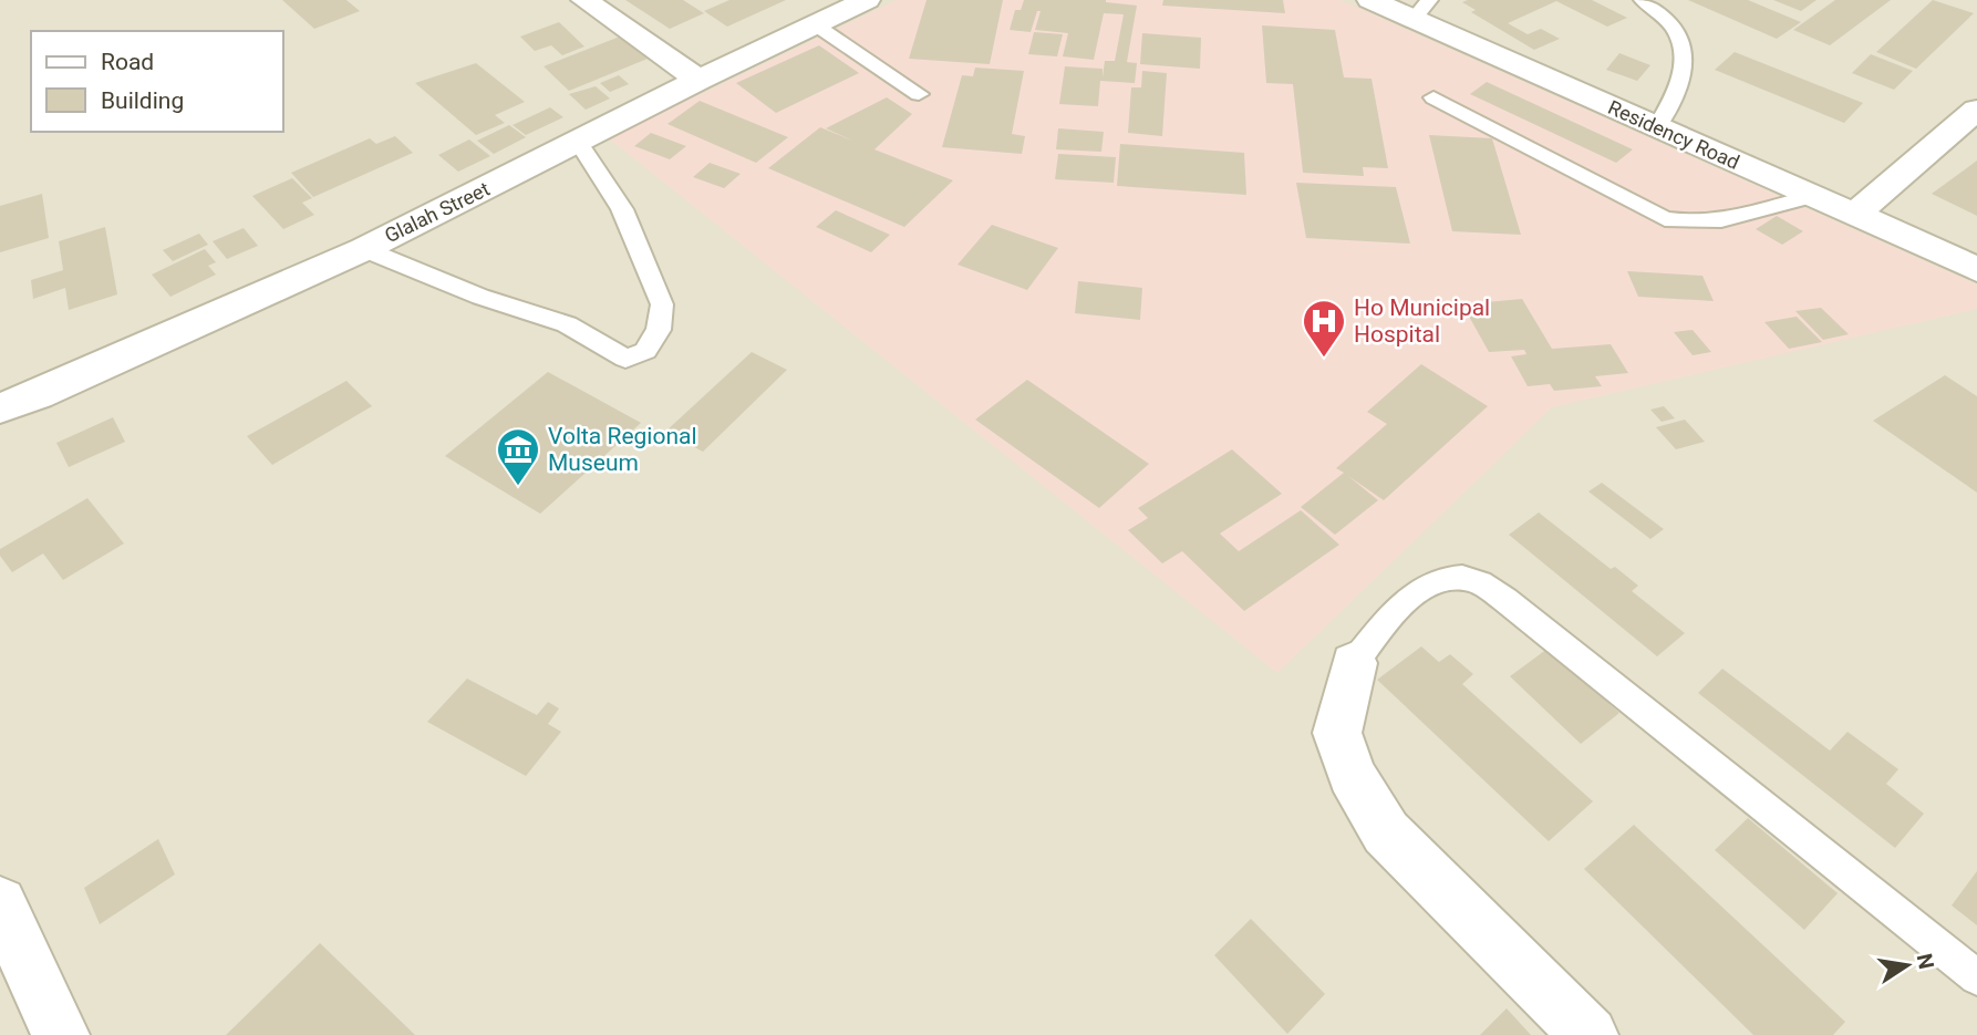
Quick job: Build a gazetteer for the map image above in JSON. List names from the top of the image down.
{
  "streets": {
    "street": ["Residency Road", "Glalah Street"]
  },
  "places": {
    "hospital": ["Ho Municipal Hospital"],
    "museum": ["Volta Regional Museum"]
  },
  "legend": ["Road", "Building"],
  "north": "right"
}
